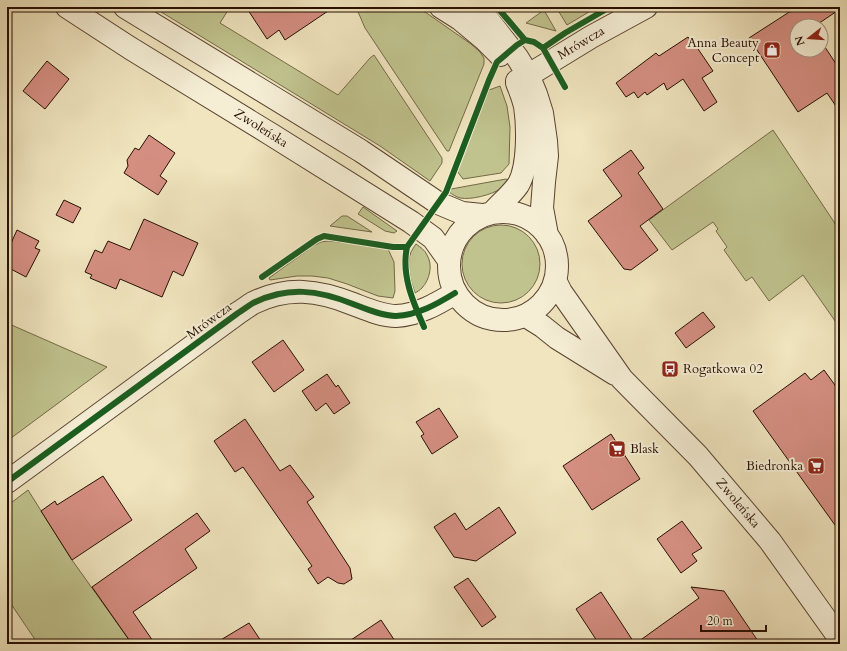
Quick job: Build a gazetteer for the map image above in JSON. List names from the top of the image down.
{
  "streets": {
    "street": ["Mrówcza", "Zwoleńska"]
  },
  "crossings": [
    ["Mrówcza", "Zwoleńska"]
  ],
  "places": {
    "shop": ["Anna Beauty Concept"],
    "bus stop": ["Rogatkowa 02"],
    "supermarket": ["Blask", "Biedronka"]
  },
  "scale_bar": "20 m",
  "north": "left"
}
